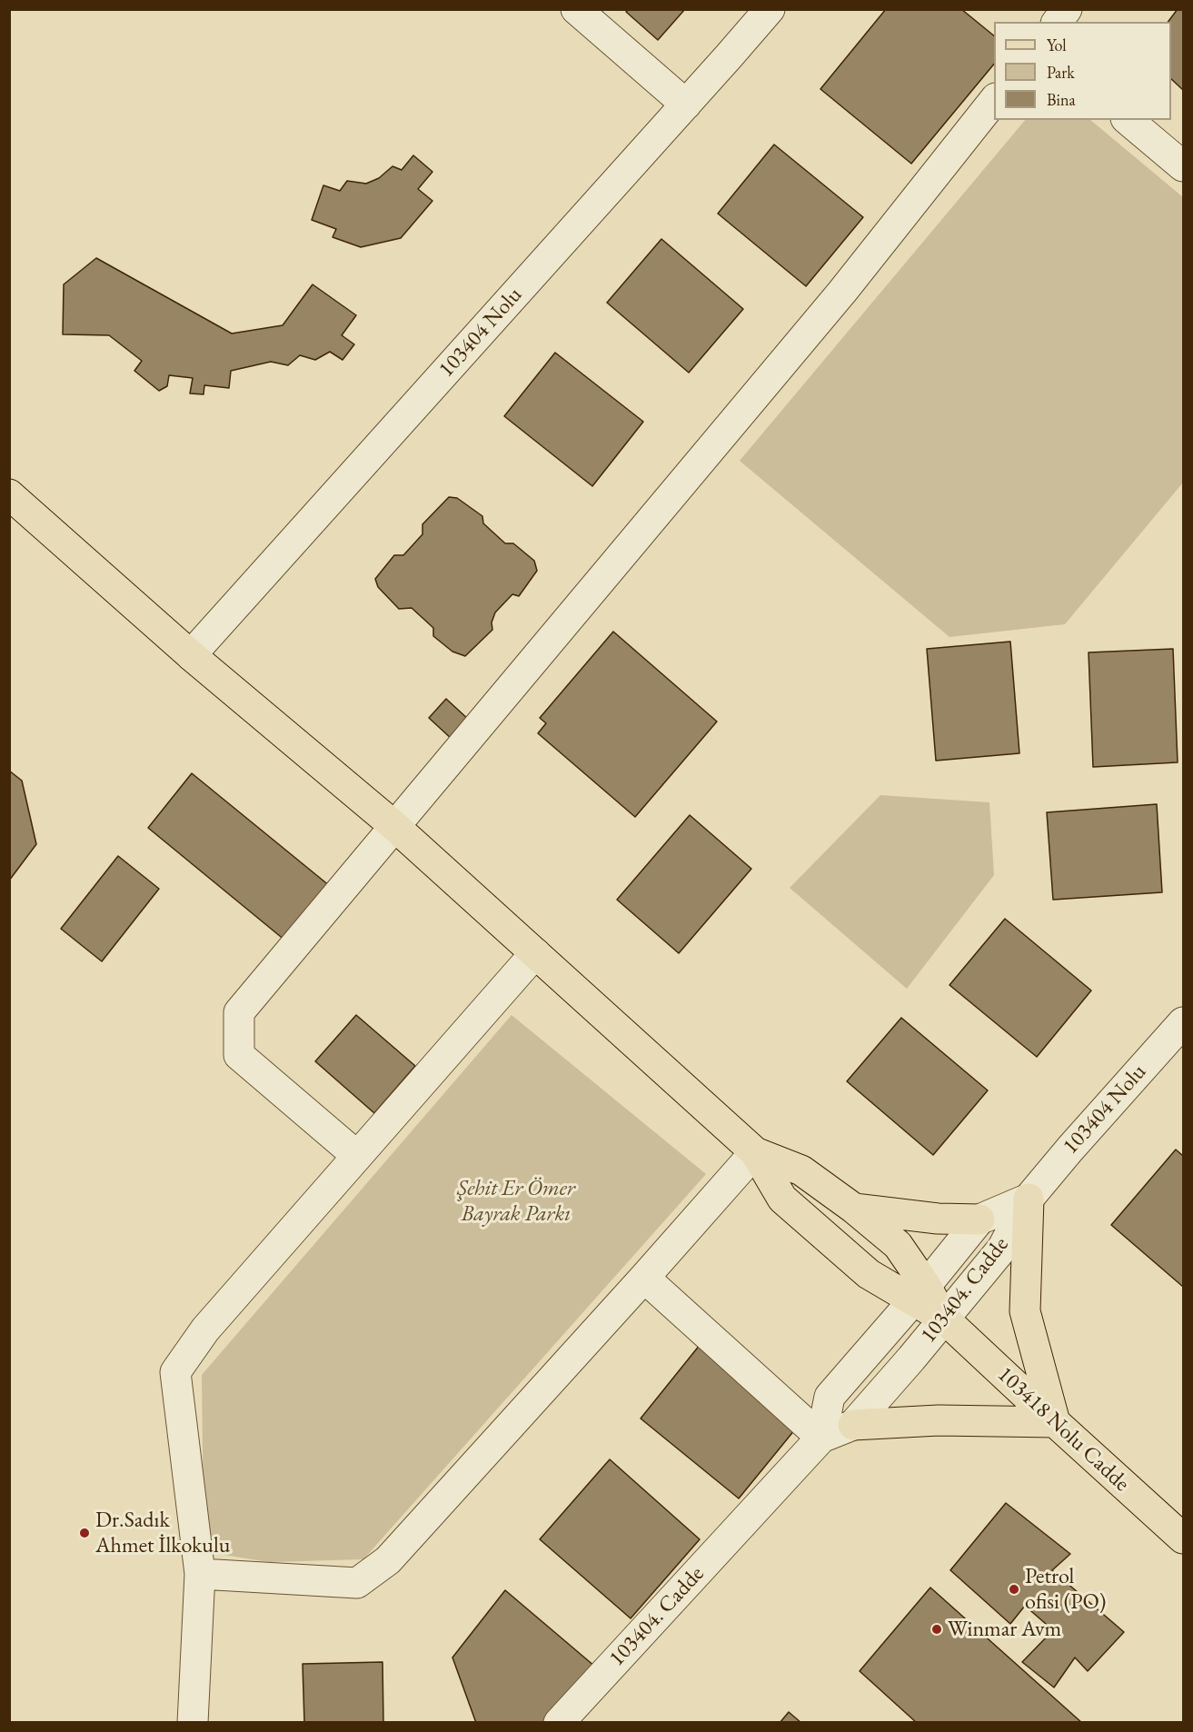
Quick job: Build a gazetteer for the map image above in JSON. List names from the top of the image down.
{
  "streets": {
    "main road": ["103418 Nolu Cadde"],
    "street": ["103404 Nolu", "103404. Cadde"]
  },
  "crossings": [
    ["103404 Nolu", "103404. Cadde"],
    ["103404. Cadde", "103418 Nolu Cadde"]
  ],
  "parks": ["Şehit Er Ömer Bayrak Parkı"],
  "places": ["Dr.Sadık Ahmet İlkokulu", "Petrol ofisi (PO)", "Winmar Avm"],
  "legend": ["Yol", "Park", "Bina"]
}
